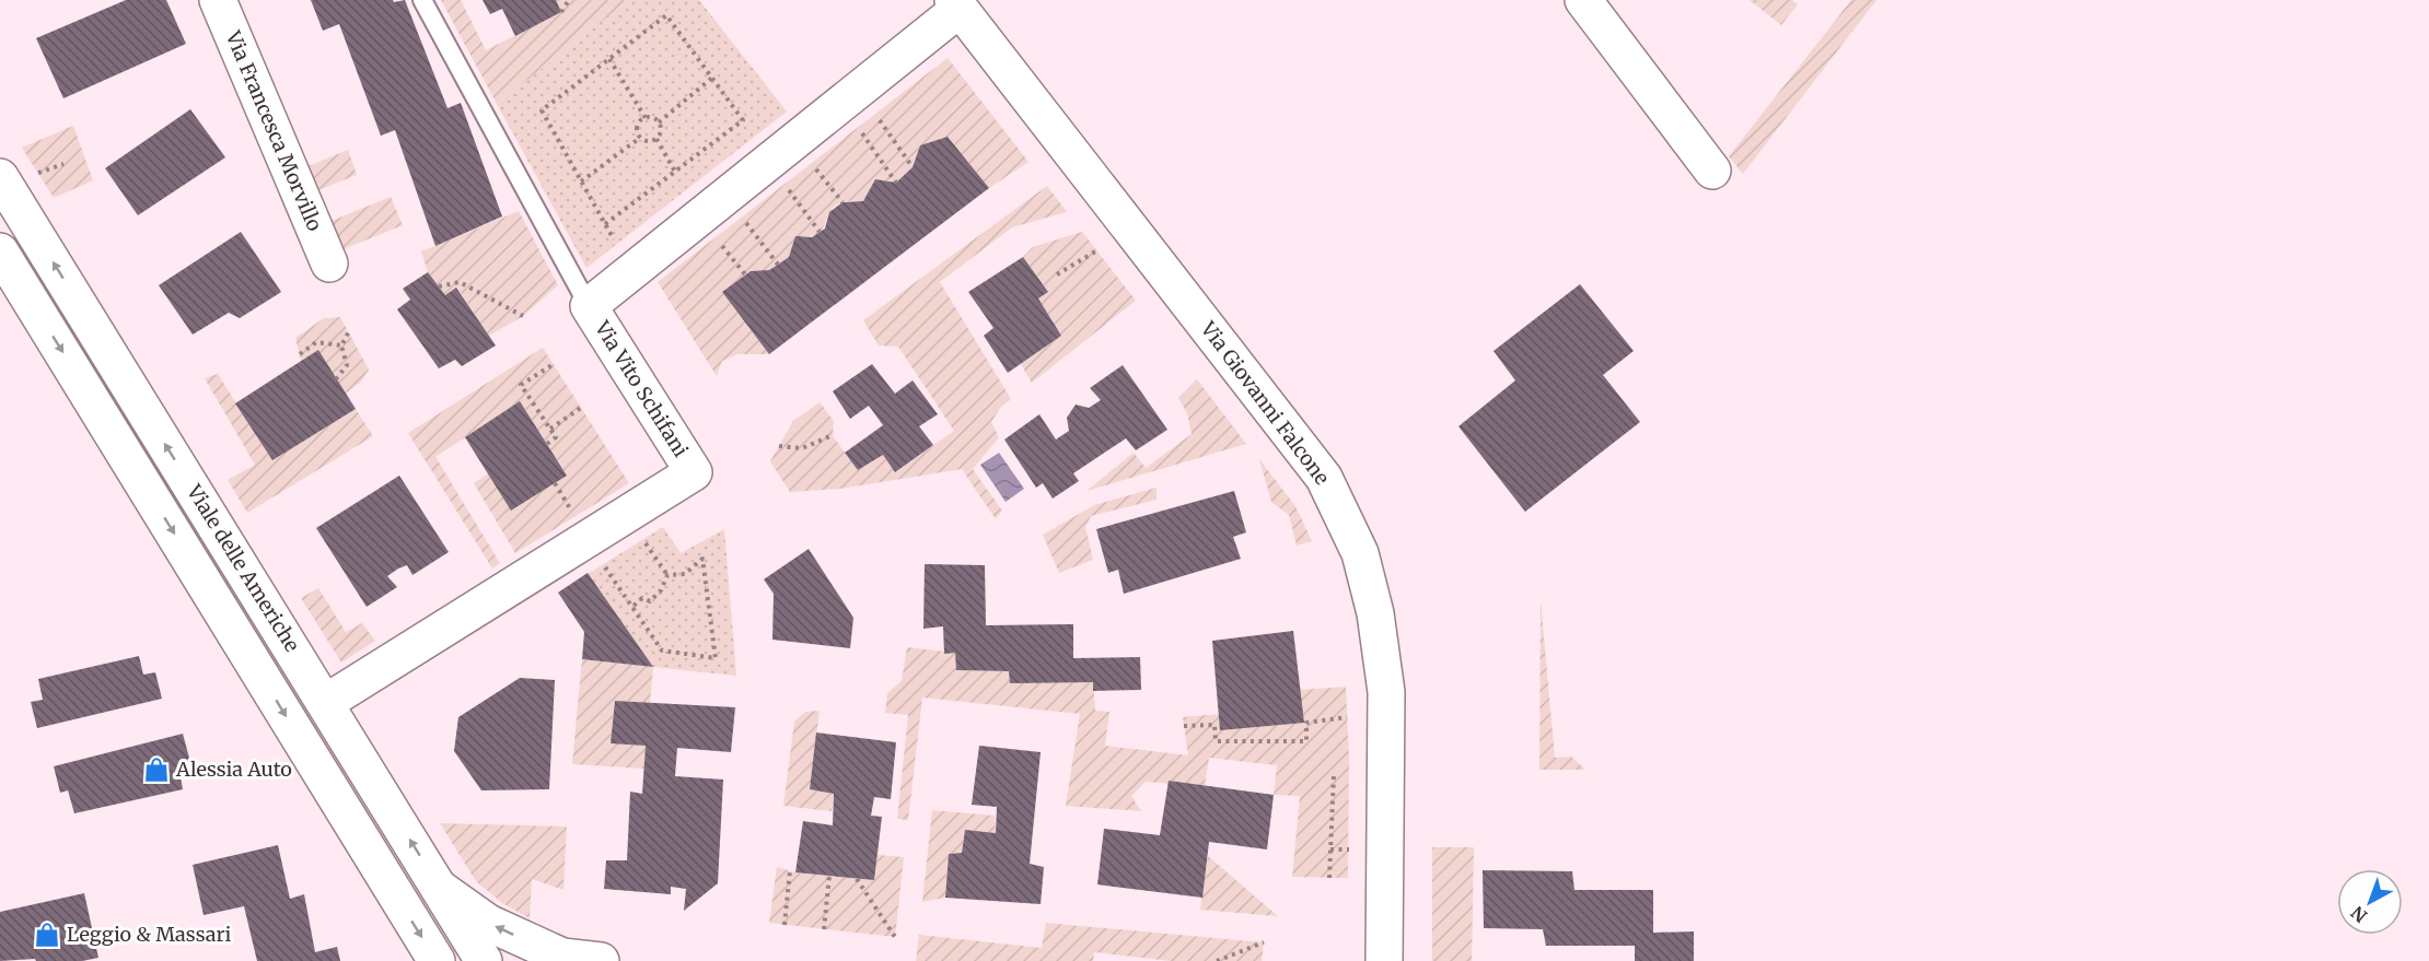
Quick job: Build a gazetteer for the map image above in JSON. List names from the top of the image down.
{
  "streets": {
    "street": [
      "Via Francesca Morvillo",
      "Via Vito Schifani",
      "Via Giovanni Falcone",
      "Viale delle Americhe"
    ]
  },
  "crossings": [
    ["Via Vito Schifani", "Via Giovanni Falcone"],
    ["Via Vito Schifani", "Viale delle Americhe"]
  ],
  "places": {
    "shop": ["Alessia Auto", "Leggio & Massari"]
  },
  "north": "bottom left"
}
